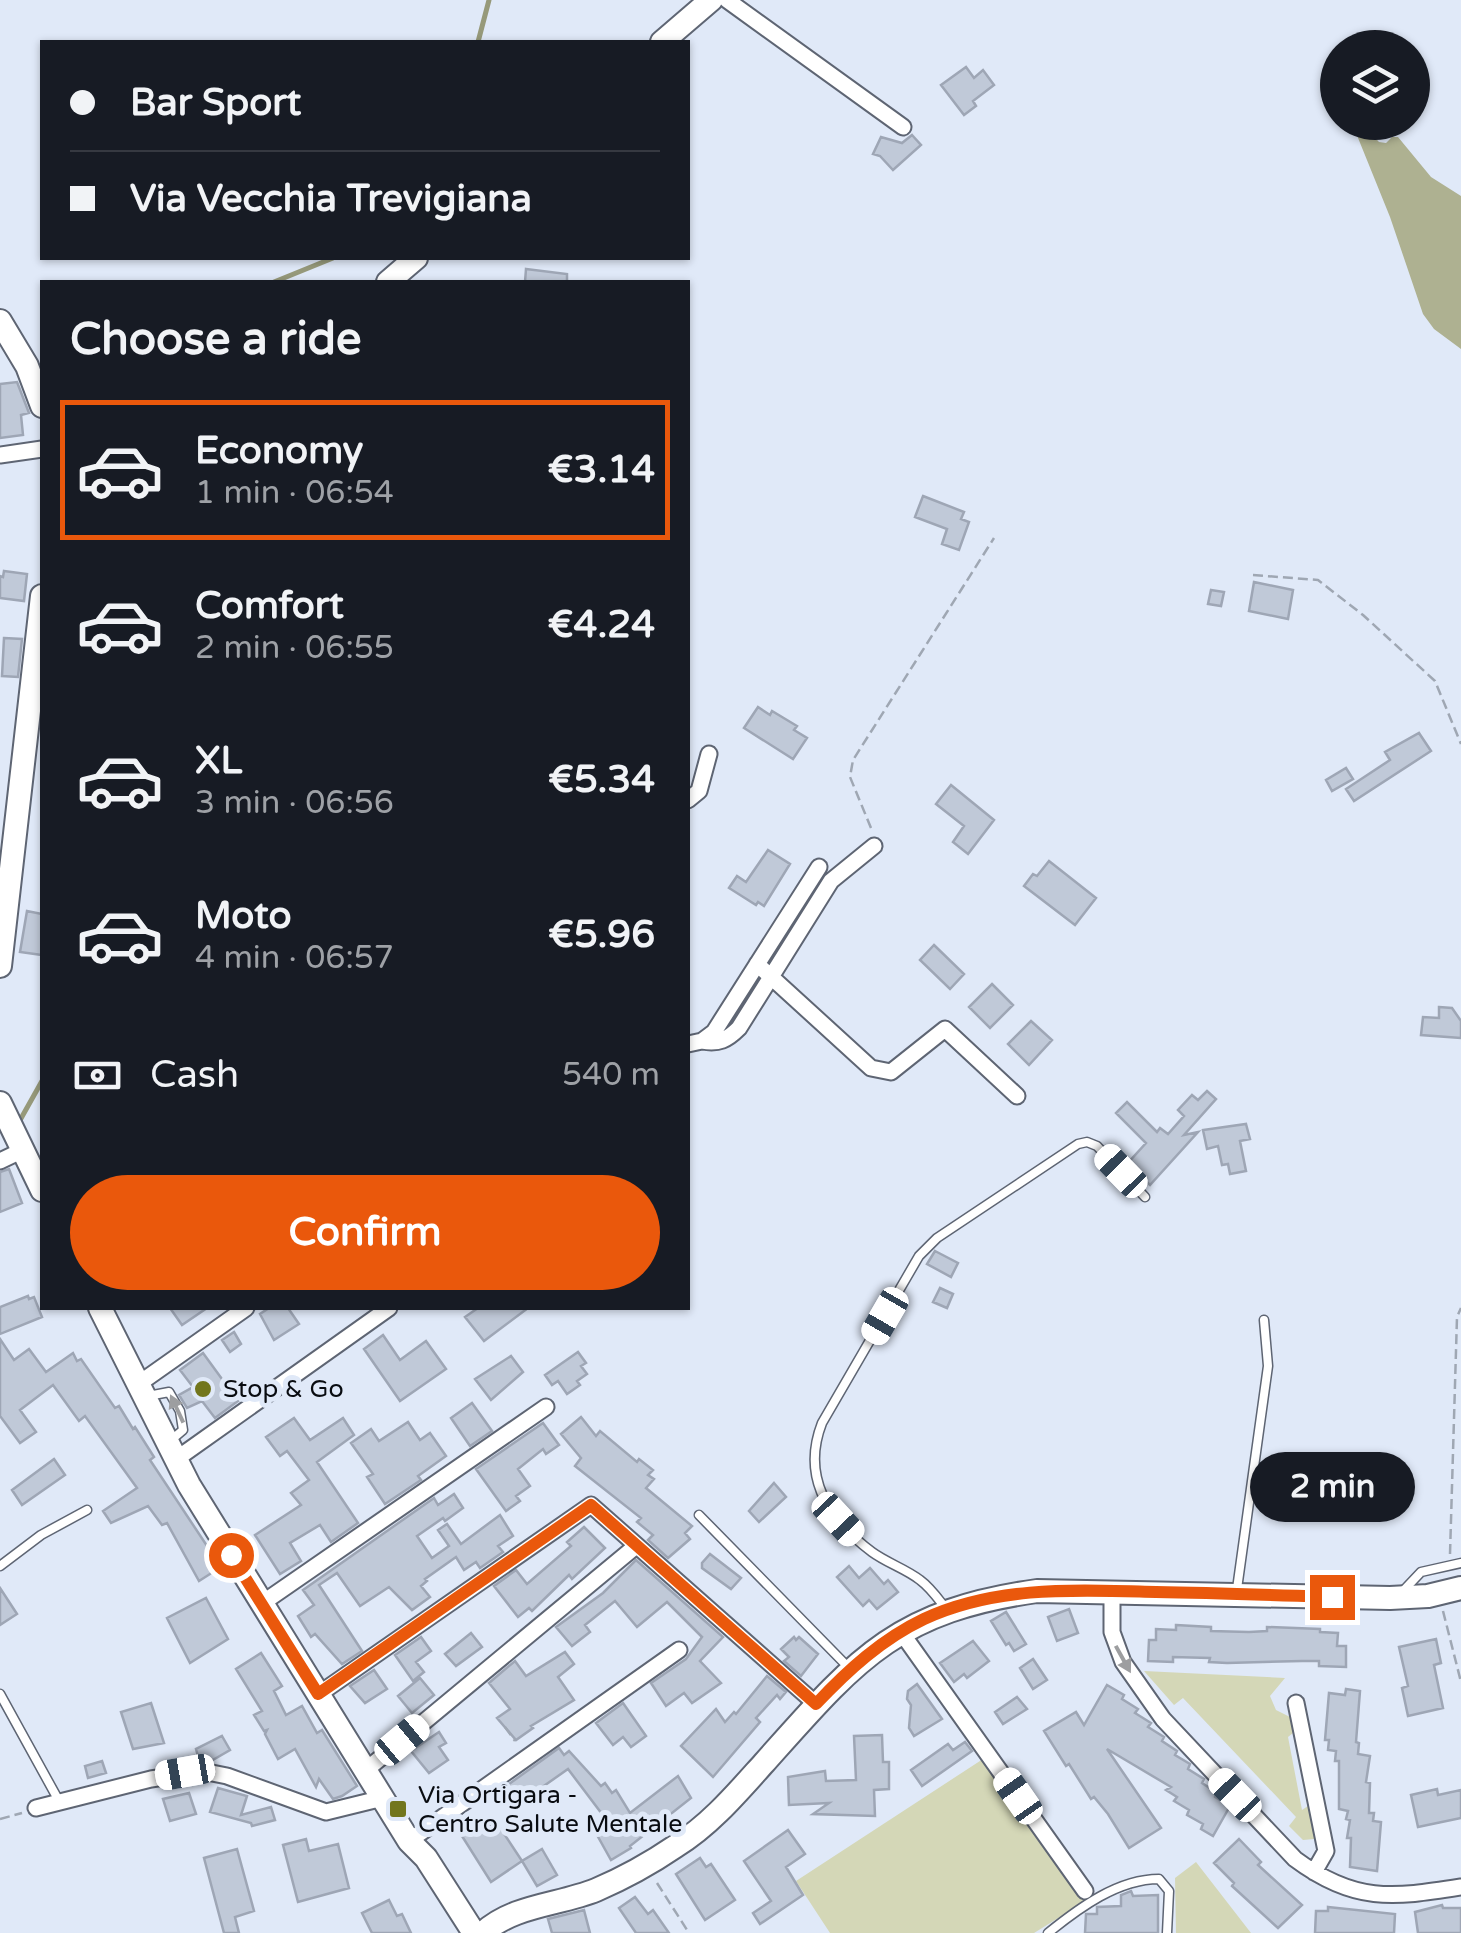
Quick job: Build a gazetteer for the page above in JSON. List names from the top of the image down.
{
  "places": {
    "other": ["Stop & Go"],
    "transit": ["Via Ortigara - Centro Salute Mentale"]
  },
  "page": {
    "banner": ["Bar Sport", "Via Vecchia Trevigiana"],
    "heading": "Choose a ride",
    "list": [
      {
        "name": "Economy",
        "note": "1 min · 06:54",
        "value": "€3.14"
      },
      {
        "name": "Comfort",
        "note": "2 min · 06:55",
        "value": "€4.24"
      },
      {
        "name": "XL",
        "note": "3 min · 06:56",
        "value": "€5.34"
      },
      {
        "name": "Moto",
        "note": "4 min · 06:57",
        "value": "€5.96"
      }
    ],
    "pay": ["Cash", "540 m"],
    "buttons": "Confirm",
    "bubble": "2 min"
  }
}
